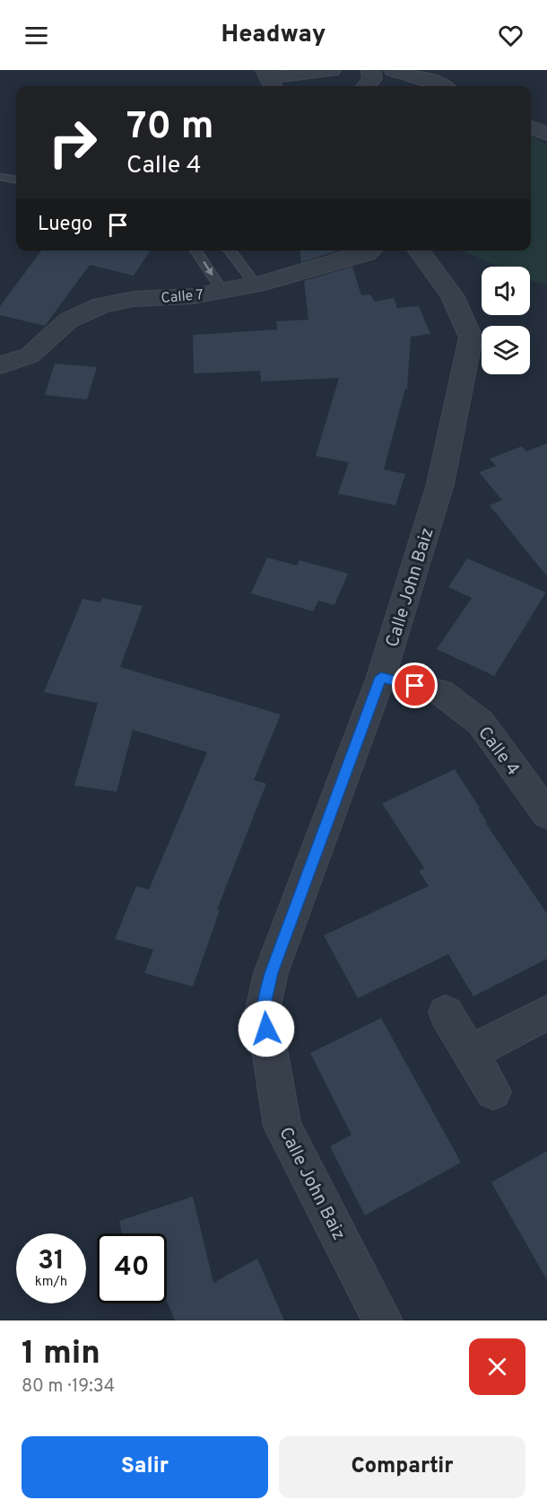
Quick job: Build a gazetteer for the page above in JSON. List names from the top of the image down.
{
  "streets": {
    "street": ["Calle 7", "Calle John Baiz", "Calle 4"]
  },
  "crossings": [
    ["Calle John Baiz", "Calle 4"]
  ],
  "page": {
    "header": "Headway",
    "turn": ["70 m", "Calle 4"],
    "then": "Luego",
    "speed": "31 km/h",
    "limit": "40",
    "heading": ["1 min", "80 m · 19:34"],
    "buttons": ["Salir", "Compartir"]
  }
}
